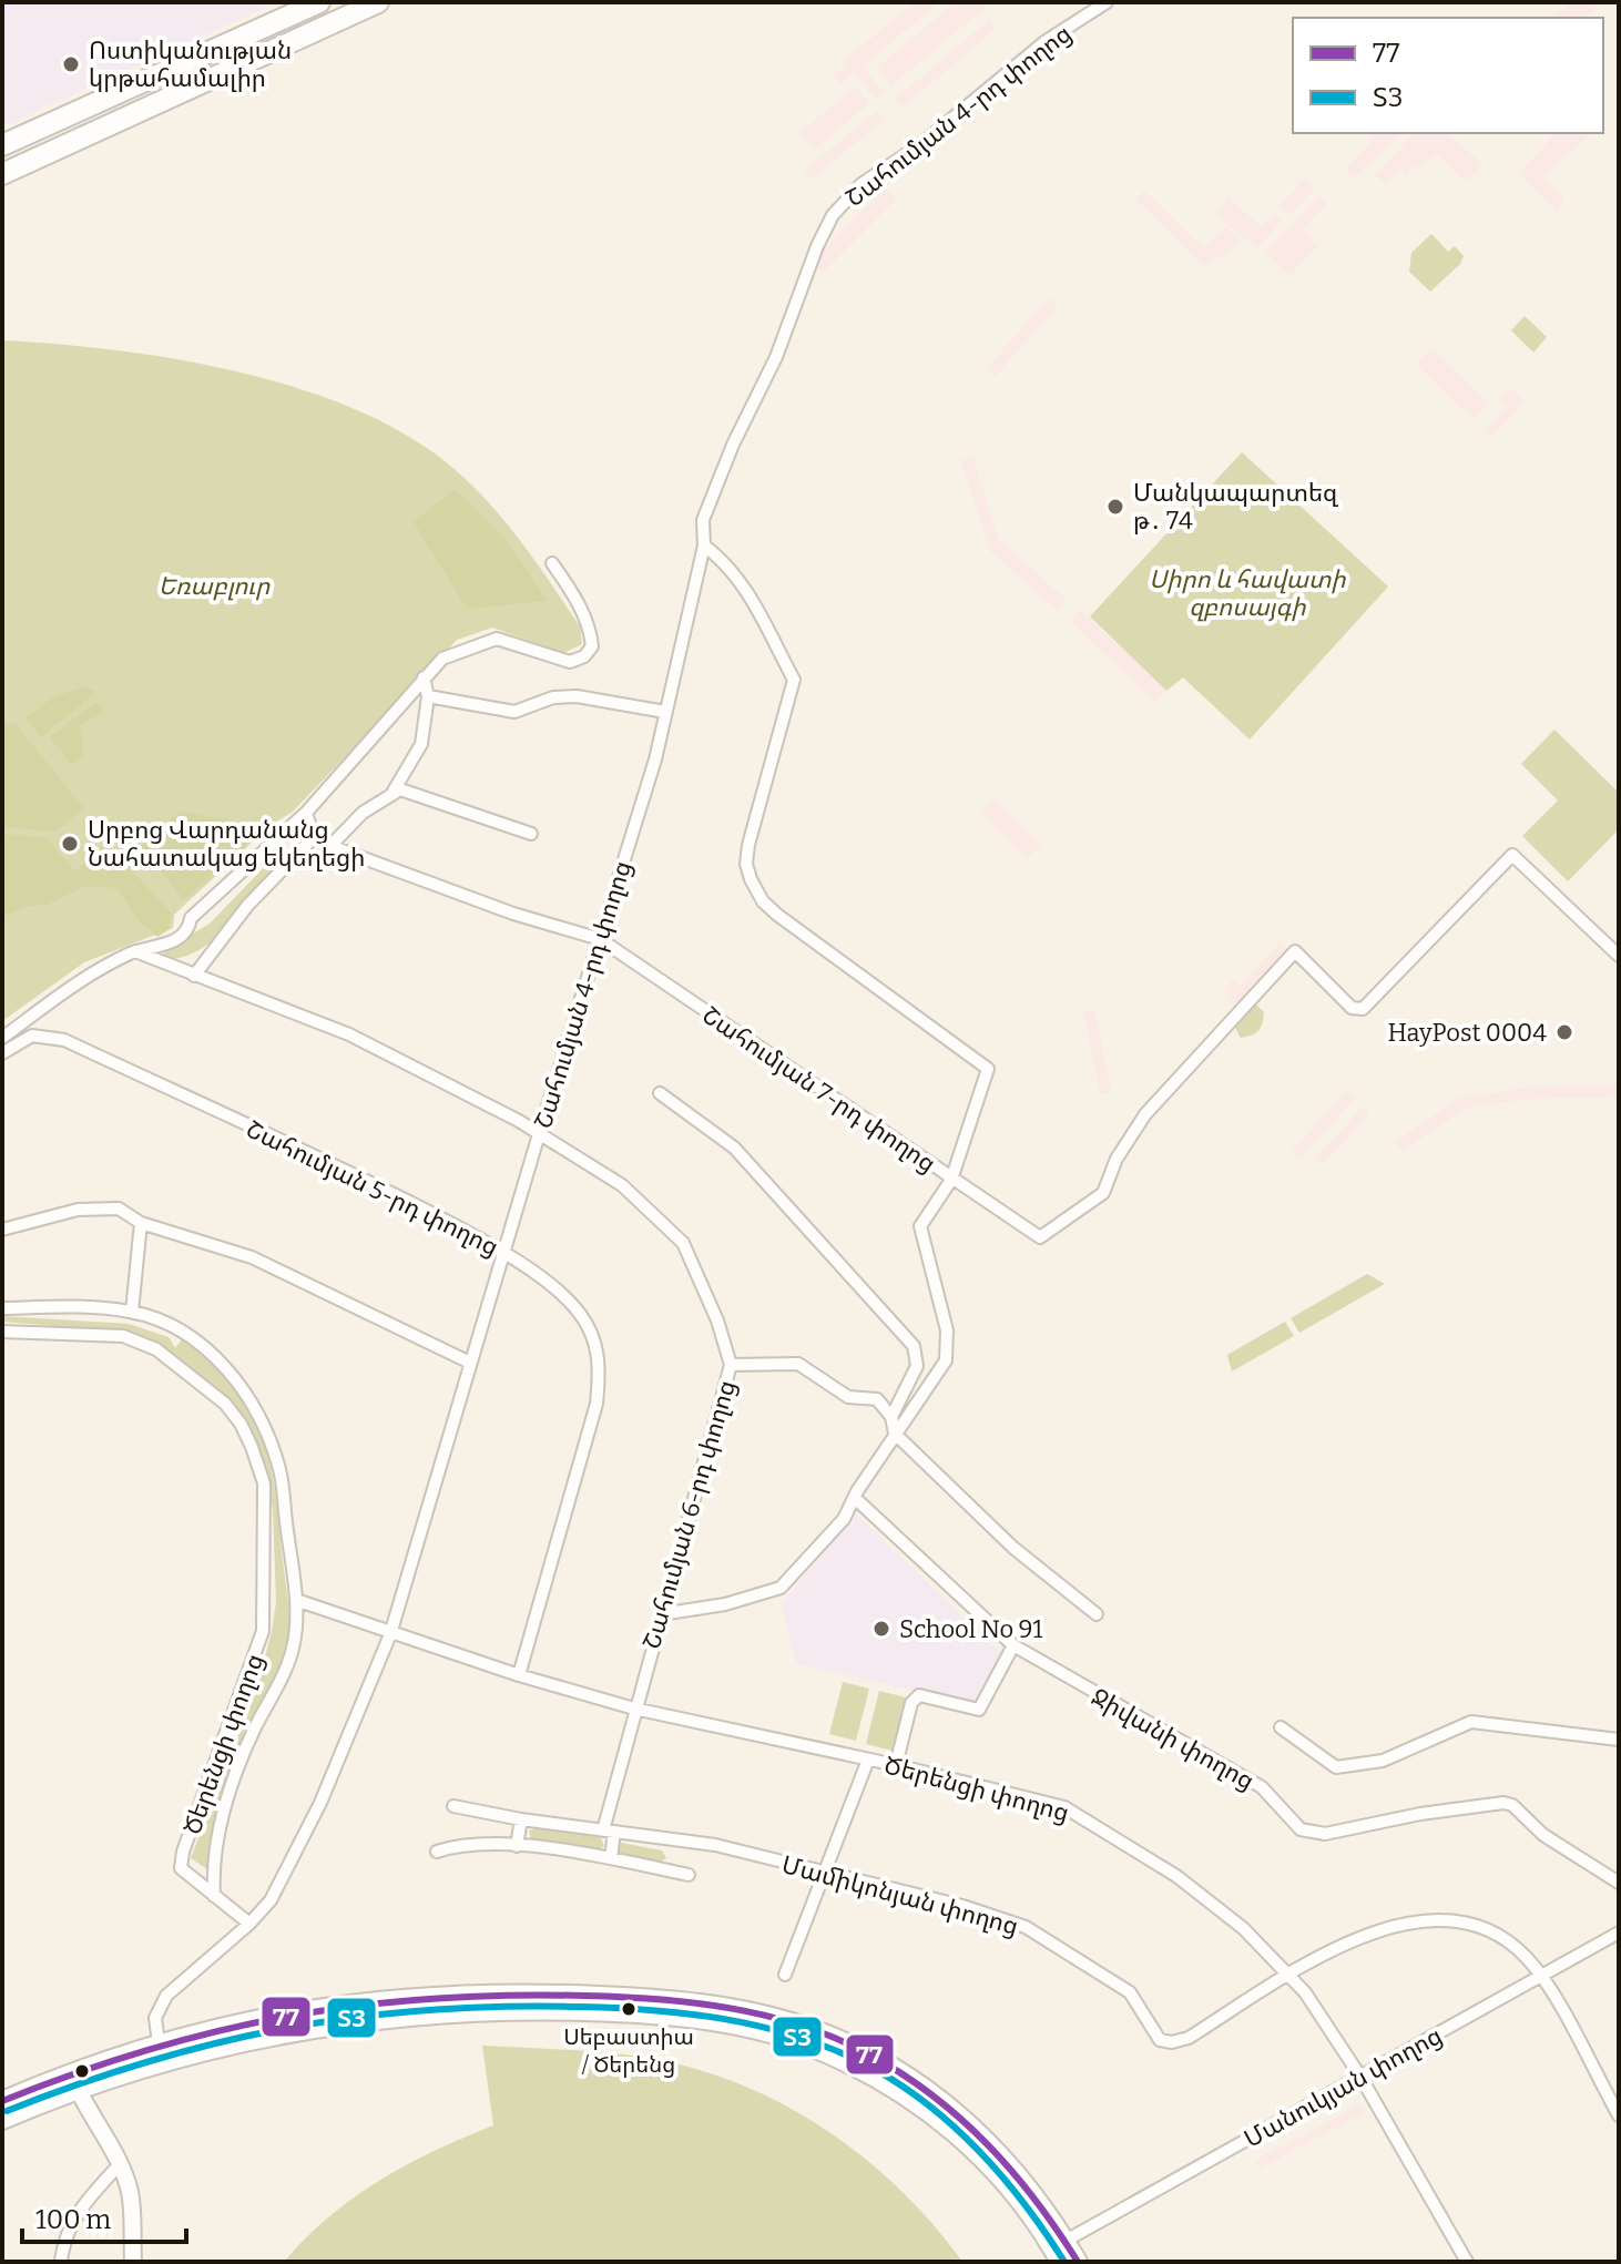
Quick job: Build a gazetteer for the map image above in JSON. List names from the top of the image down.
{
  "streets": {
    "street": [
      "Շահումյան 4-րդ փողոց",
      "Շահումյան 7-րդ փողոց",
      "Շահումյան 5-րդ փողոց",
      "Շահումյան 6-րդ փողոց",
      "Ջիվանի փողոց",
      "Ծերենցի փողոց",
      "Մամիկոնյան փողոց",
      "Մանուկյան փողոց"
    ]
  },
  "crossings": [
    ["Շահումյան 4-րդ փողոց", "Շահումյան 7-րդ փողոց"],
    ["Շահումյան 4-րդ փողոց", "Շահումյան 5-րդ փողոց"],
    ["Շահումյան 4-րդ փողոց", "Շահումյան 6-րդ փողոց"],
    ["Շահումյան 4-րդ փողոց", "Ծերենցի փողոց"],
    ["Շահումյան 5-րդ փողոց", "Ծերենցի փողոց"],
    ["Շահումյան 6-րդ փողոց", "Ծերենցի փողոց"],
    ["Շահումյան 6-րդ փողոց", "Մամիկոնյան փողոց"],
    ["Ծերենցի փողոց", "Մամիկոնյան փողոց"],
    ["Ծերենցի փողոց", "Մանուկյան փողոց"]
  ],
  "parks": ["Սիրո և հավատի զբոսայգի", "Եռաբլուր"],
  "places": [
    "Ոստիկանության կրթահամալիր",
    "Մանկապարտեզ թ․ 74",
    "Սրբոց Վարդանանց Նահատակաց եկեղեցի",
    "HayPost 0004",
    "School No 91",
    "Սեբաստիա / Ծերենց"
  ],
  "lines": ["transit line 77", "transit line Տ3"],
  "legend": ["77", "Տ3"],
  "scale_bar": "100 m"
}
